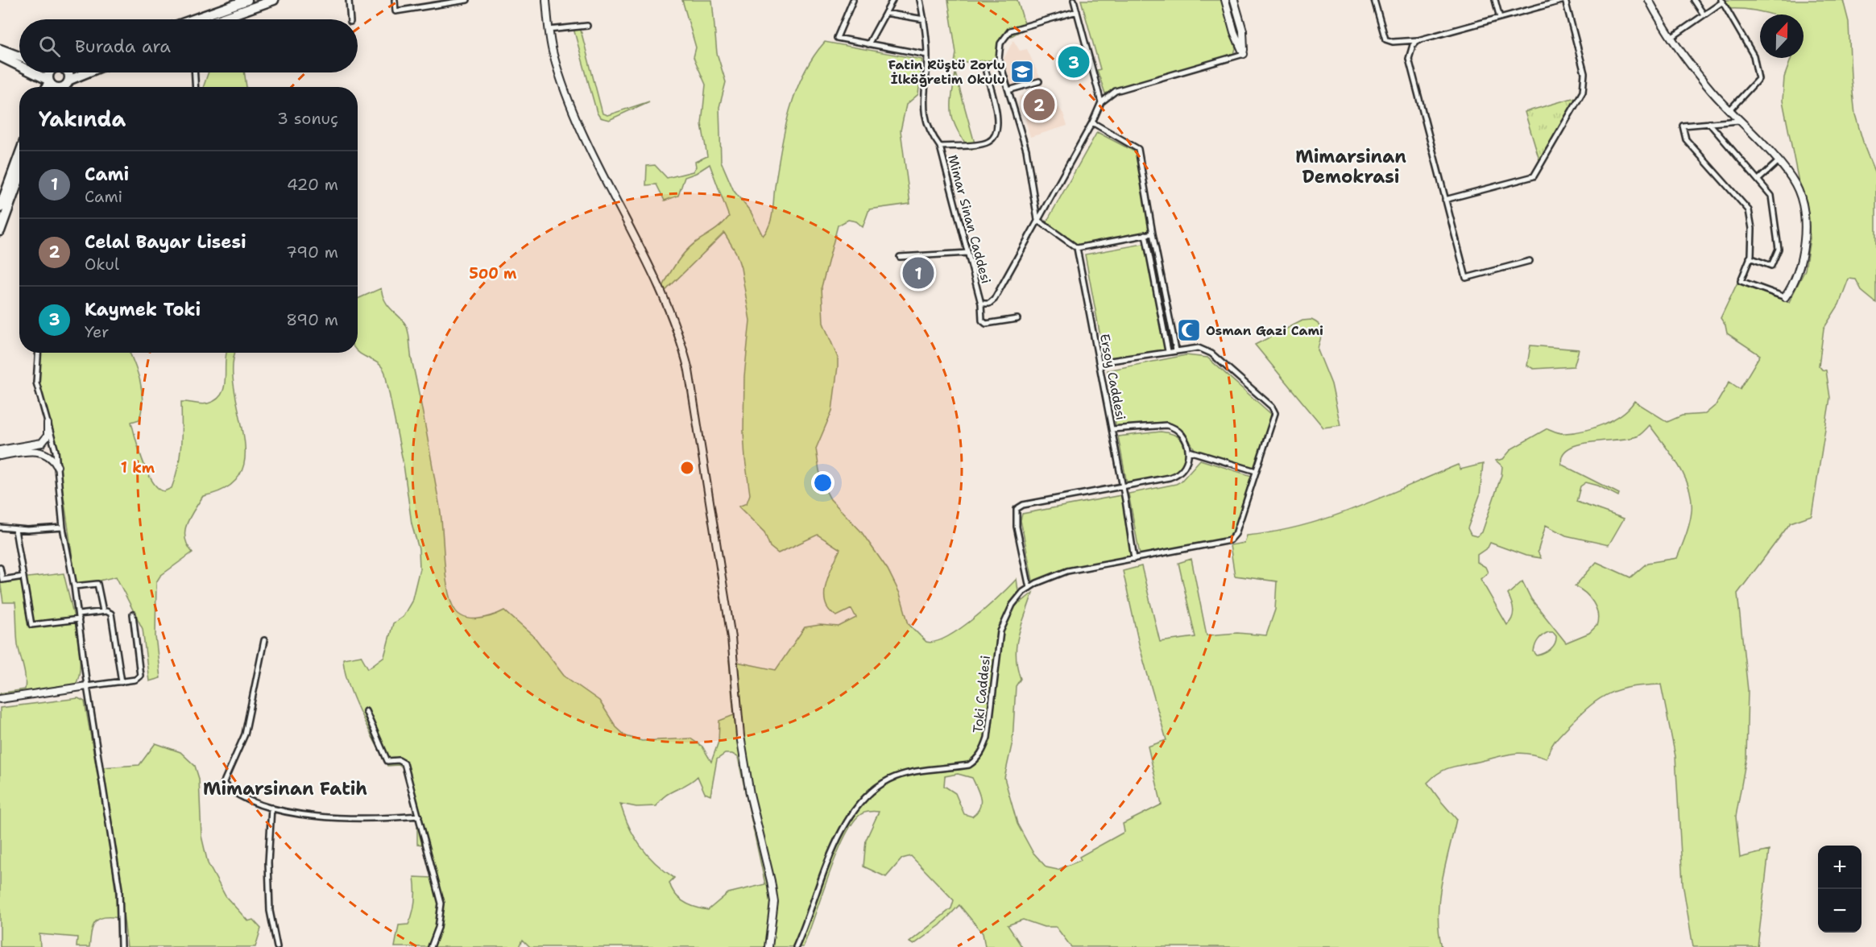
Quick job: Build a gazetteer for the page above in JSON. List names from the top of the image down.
{
  "streets": {
    "street": ["Mimar Sinan Caddesi", "Ersoy Caddesi", "Toki Caddesi"]
  },
  "crossings": [
    ["Ersoy Caddesi", "Toki Caddesi"]
  ],
  "districts": ["Mimarsinan Demokrasi", "Mimarsinan Fatih"],
  "places": {
    "school or university": ["Fatin Rüştü Zorlu İlköğretim Okulu"],
    "mosque": ["Osman Gazi Cami"]
  },
  "north": "top",
  "page": {
    "search": "Burada ara",
    "pins": ["3", "2", "1"],
    "heading": ["Yakında", "3 sonuç"],
    "list": [
      {
        "mark": "1",
        "name": "Cami",
        "note": "Cami",
        "value": "420 m"
      },
      {
        "mark": "2",
        "name": "Celal Bayar Lisesi",
        "note": "Okul",
        "value": "790 m"
      },
      {
        "mark": "3",
        "name": "Kaymek Toki",
        "note": "Yer",
        "value": "890 m"
      }
    ],
    "map_buttons": ["+", "−"]
  },
  "rings": ["500 m", "1 km"]
}
